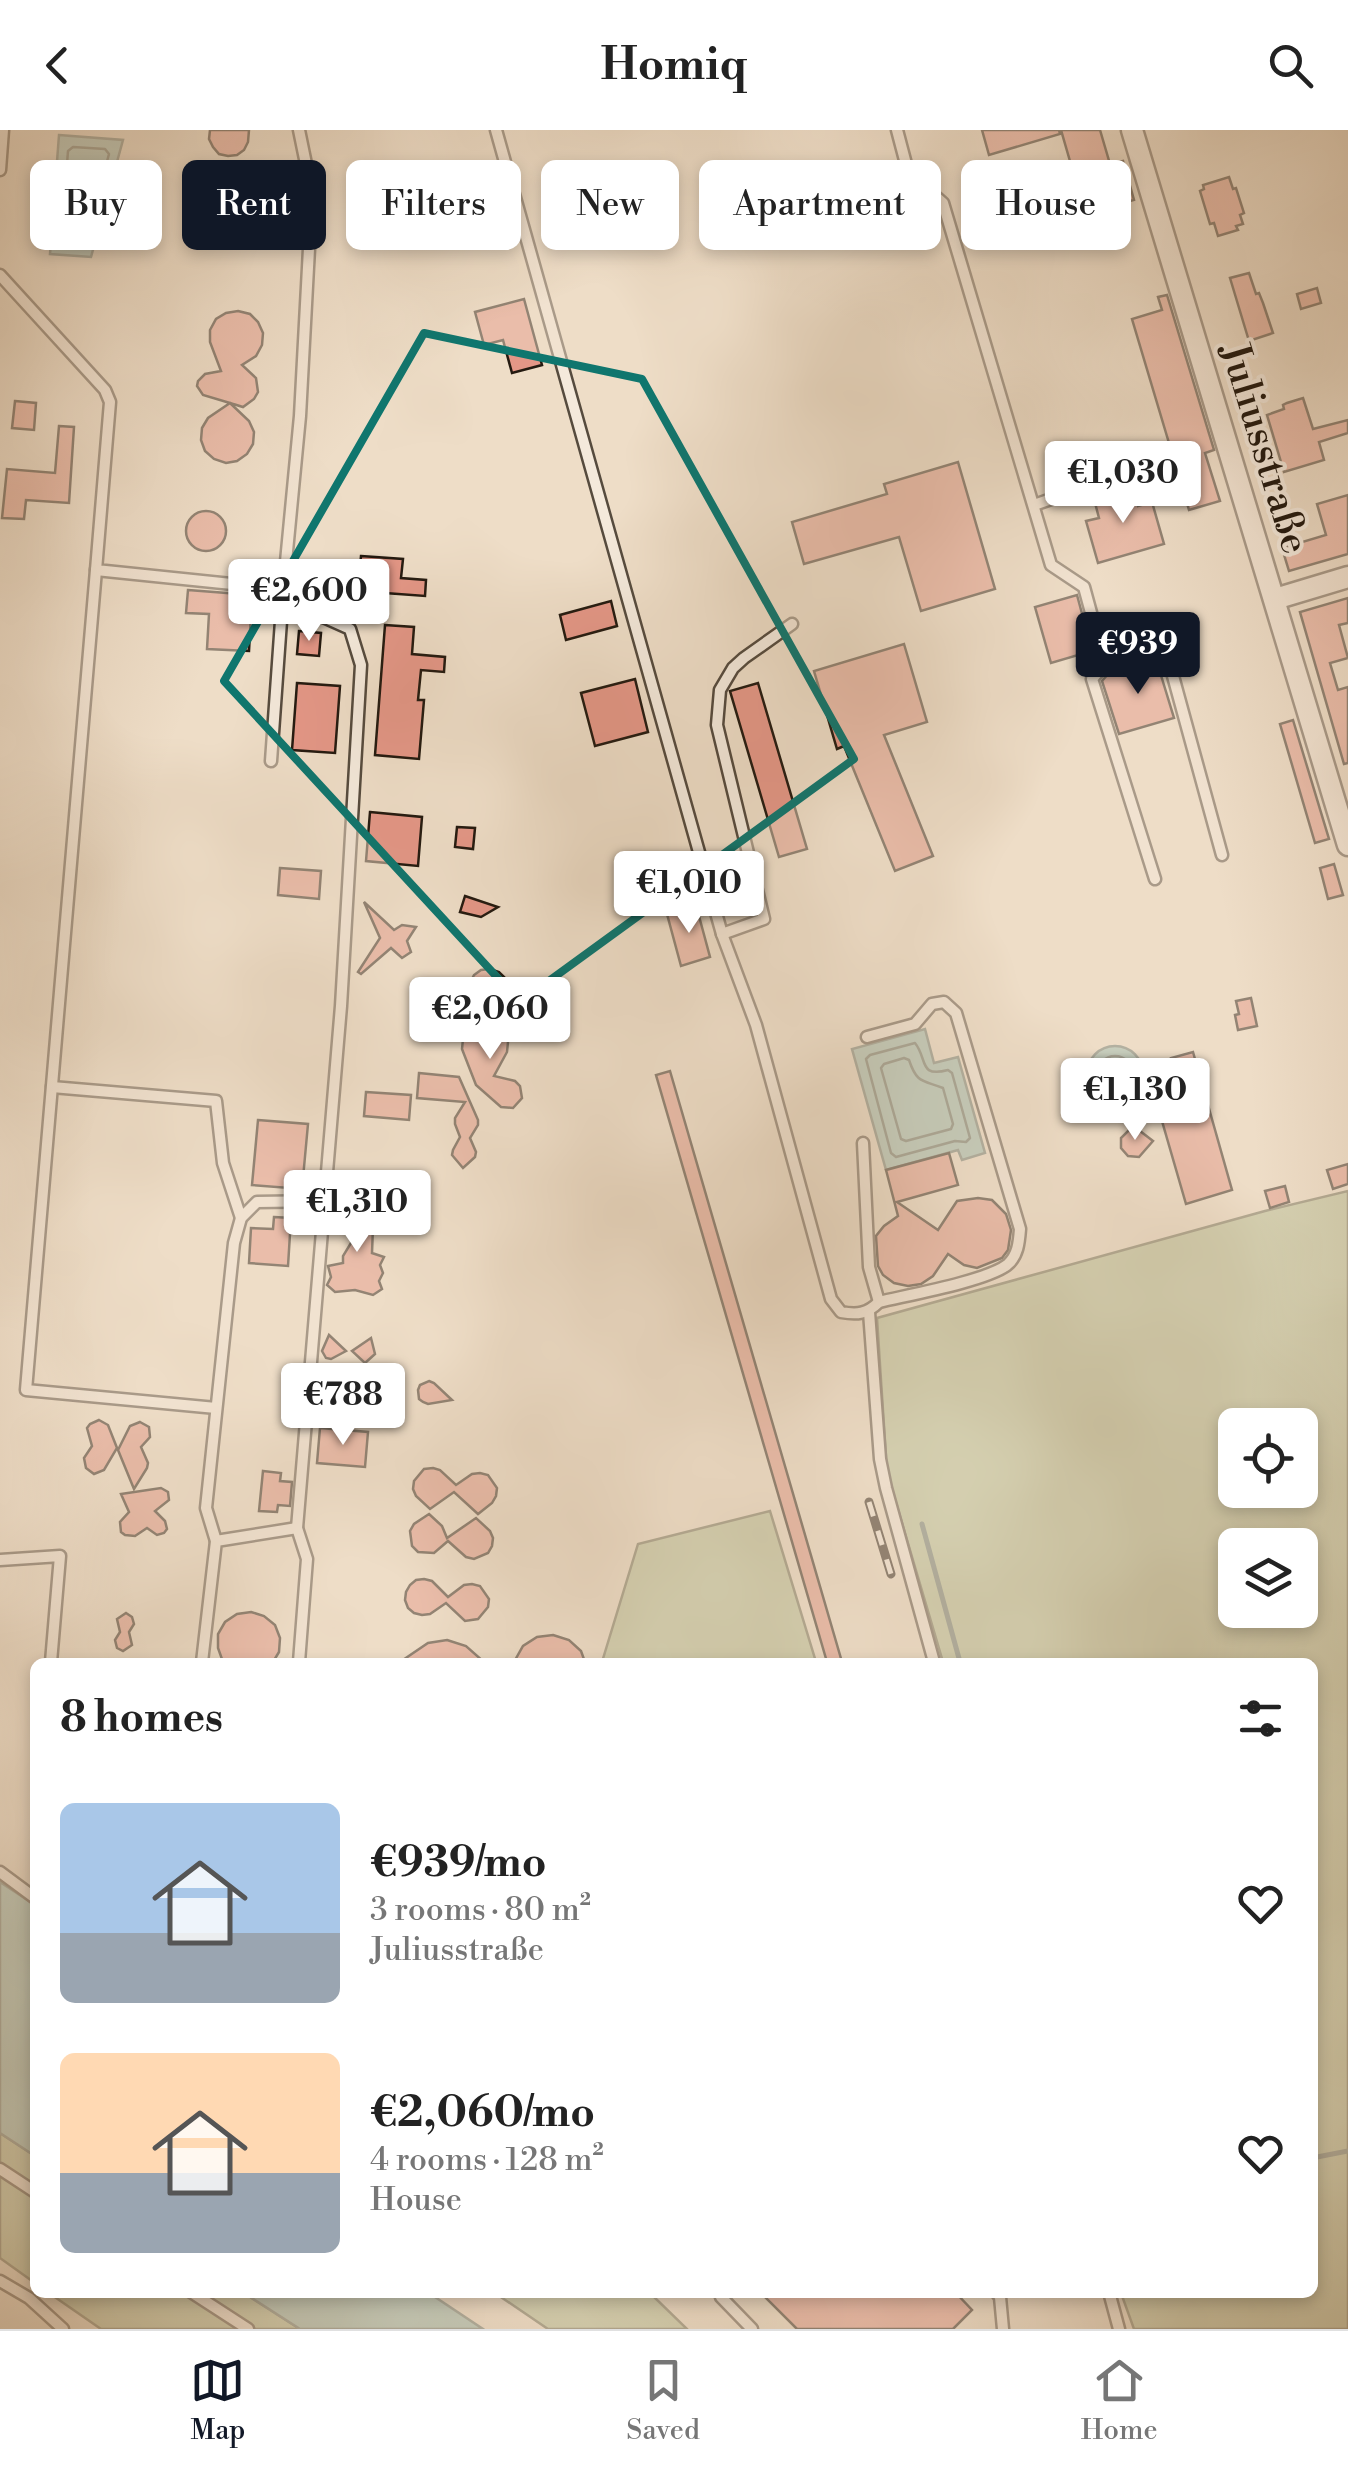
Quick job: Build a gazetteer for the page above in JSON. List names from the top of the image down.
{
  "streets": {
    "street": ["Juliusstraße"]
  },
  "page": {
    "header": "Homiq",
    "chip": [
      "Buy",
      "Rent",
      "Filters",
      "New",
      "Apartment",
      "House"
    ],
    "price": [
      "€1,030",
      "€2,600",
      "€939",
      "€1,010",
      "€2,060",
      "€1,130",
      "€1,310",
      "€788"
    ],
    "heading": "8 homes",
    "list": [
      {
        "name": "€939/mo",
        "note": "3 rooms · 80 m² · Juliusstraße"
      },
      {
        "name": "€2,060/mo",
        "note": "4 rooms · 128 m² · House"
      }
    ],
    "tabs": ["Map", "Saved", "Home"]
  }
}
